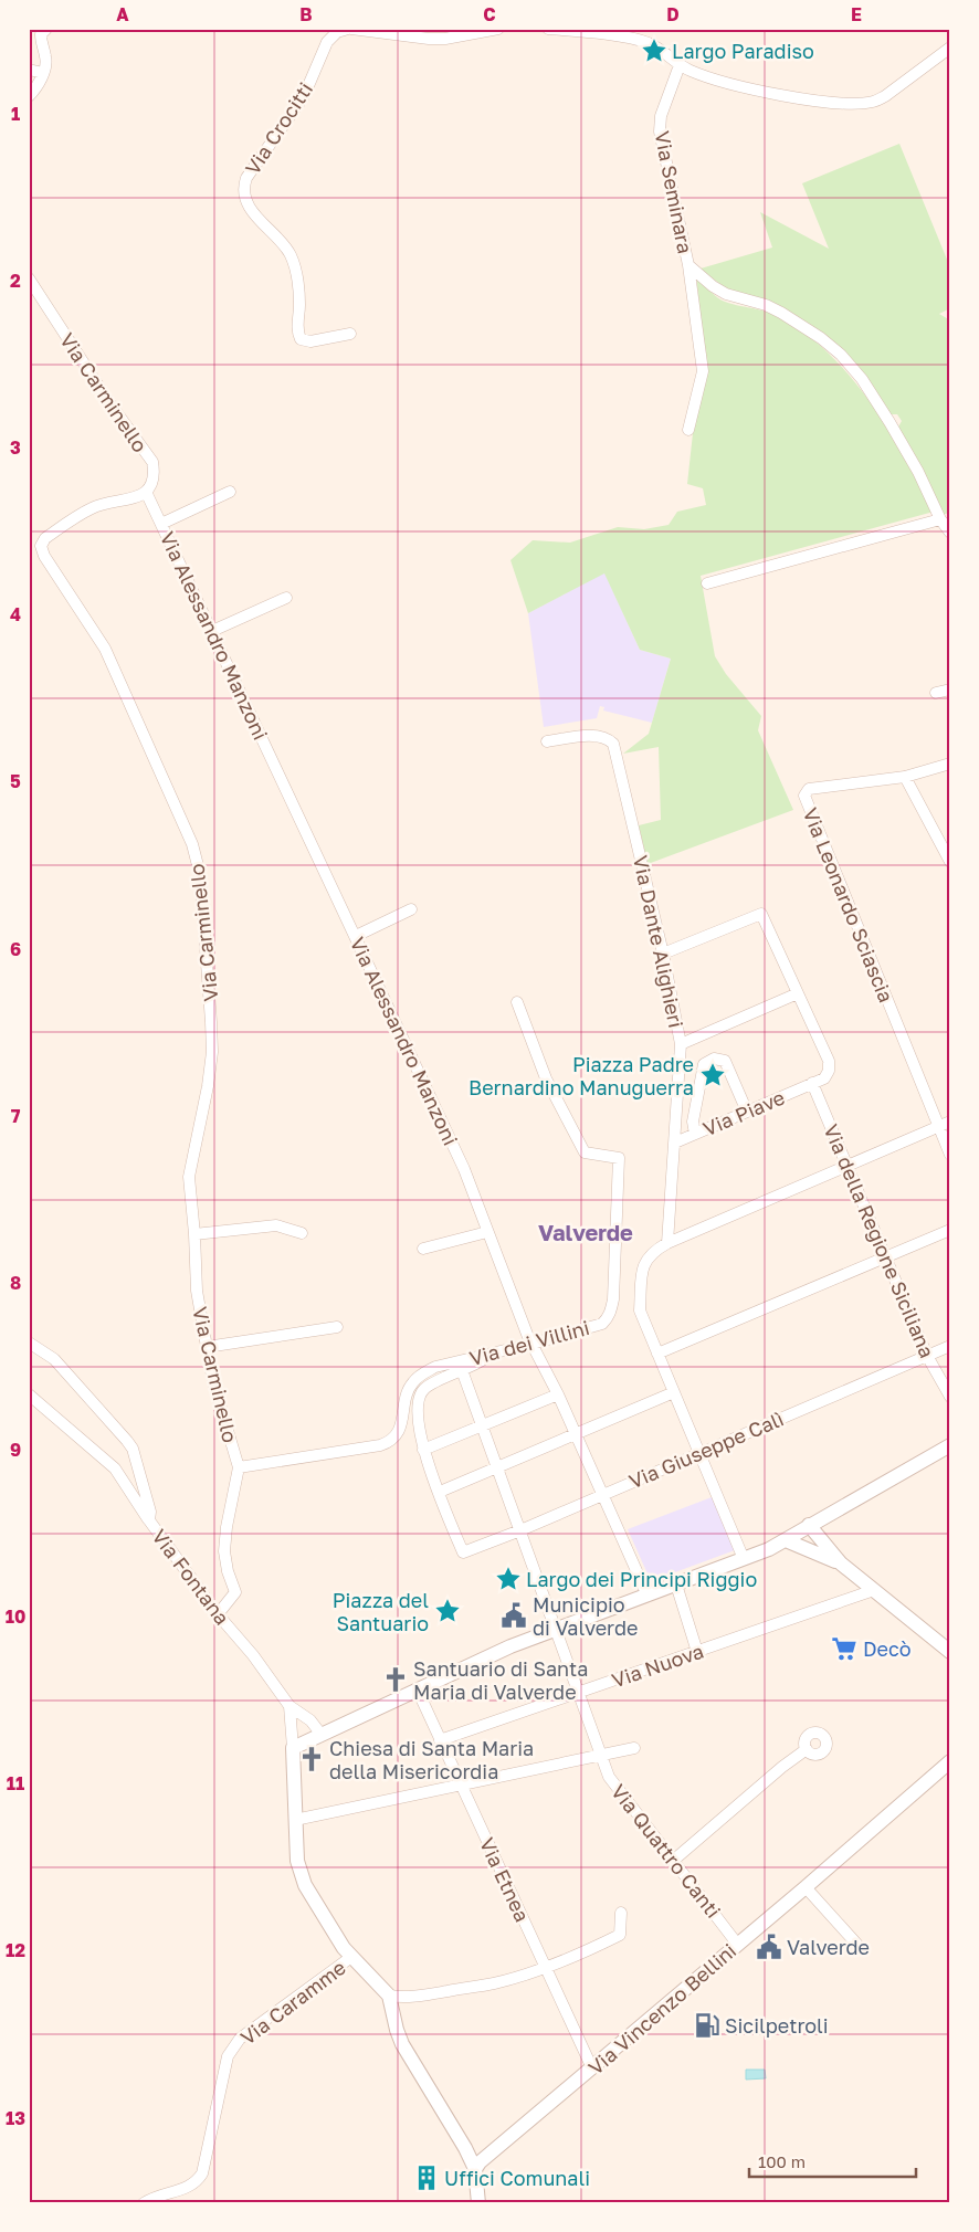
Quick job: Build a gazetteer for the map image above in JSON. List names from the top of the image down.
{
  "streets": {
    "street": [
      "Via Crocitti",
      "Via Seminara",
      "Via Carminello",
      "Via Alessandro Manzoni",
      "Via Leonardo Sciascia",
      "Via Dante Alighieri",
      "Via Piave",
      "Via della Regione Siciliana",
      "Via dei Villini",
      "Via Giuseppe Calì",
      "Via Fontana",
      "Via Nuova",
      "Via Quattro Canti",
      "Via Etnea",
      "Via Caramme",
      "Via Vincenzo Bellini"
    ]
  },
  "crossings": [
    ["Via Carminello", "Via Alessandro Manzoni"],
    ["Via Carminello", "Via dei Villini"],
    ["Via Carminello", "Via Fontana"],
    ["Via Alessandro Manzoni", "Via dei Villini"],
    ["Via Alessandro Manzoni", "Via Giuseppe Calì"],
    ["Via Dante Alighieri", "Via Piave"],
    ["Via Piave", "Via della Regione Siciliana"],
    ["Via della Regione Siciliana", "Via Giuseppe Calì"],
    ["Via Giuseppe Calì", "Via Quattro Canti"],
    ["Via Nuova", "Via Quattro Canti"],
    ["Via Nuova", "Via Etnea"],
    ["Via Quattro Canti", "Via Vincenzo Bellini"],
    ["Via Etnea", "Via Vincenzo Bellini"]
  ],
  "districts": ["Valverde"],
  "places": {
    "place": [
      "Largo Paradiso",
      "Piazza Padre Bernardino Manuguerra",
      "Largo dei Principi Riggio",
      "Piazza del Santuario"
    ],
    "public building": ["Municipio di Valverde", "Valverde"],
    "supermarket": ["Decò"],
    "church": ["Santuario di Santa Maria di Valverde", "Chiesa di Santa Maria della Misericordia"],
    "fuel station": ["Sicilpetroli"],
    "building": ["Uffici Comunali"]
  },
  "scale_bar": "100 m",
  "grid": {
    "columns": [
      "A",
      "B",
      "C",
      "D",
      "E"
    ],
    "rows": [
      "1",
      "2",
      "3",
      "4",
      "5",
      "6",
      "7",
      "8",
      "9",
      "10",
      "11",
      "12",
      "13"
    ]
  }
}
